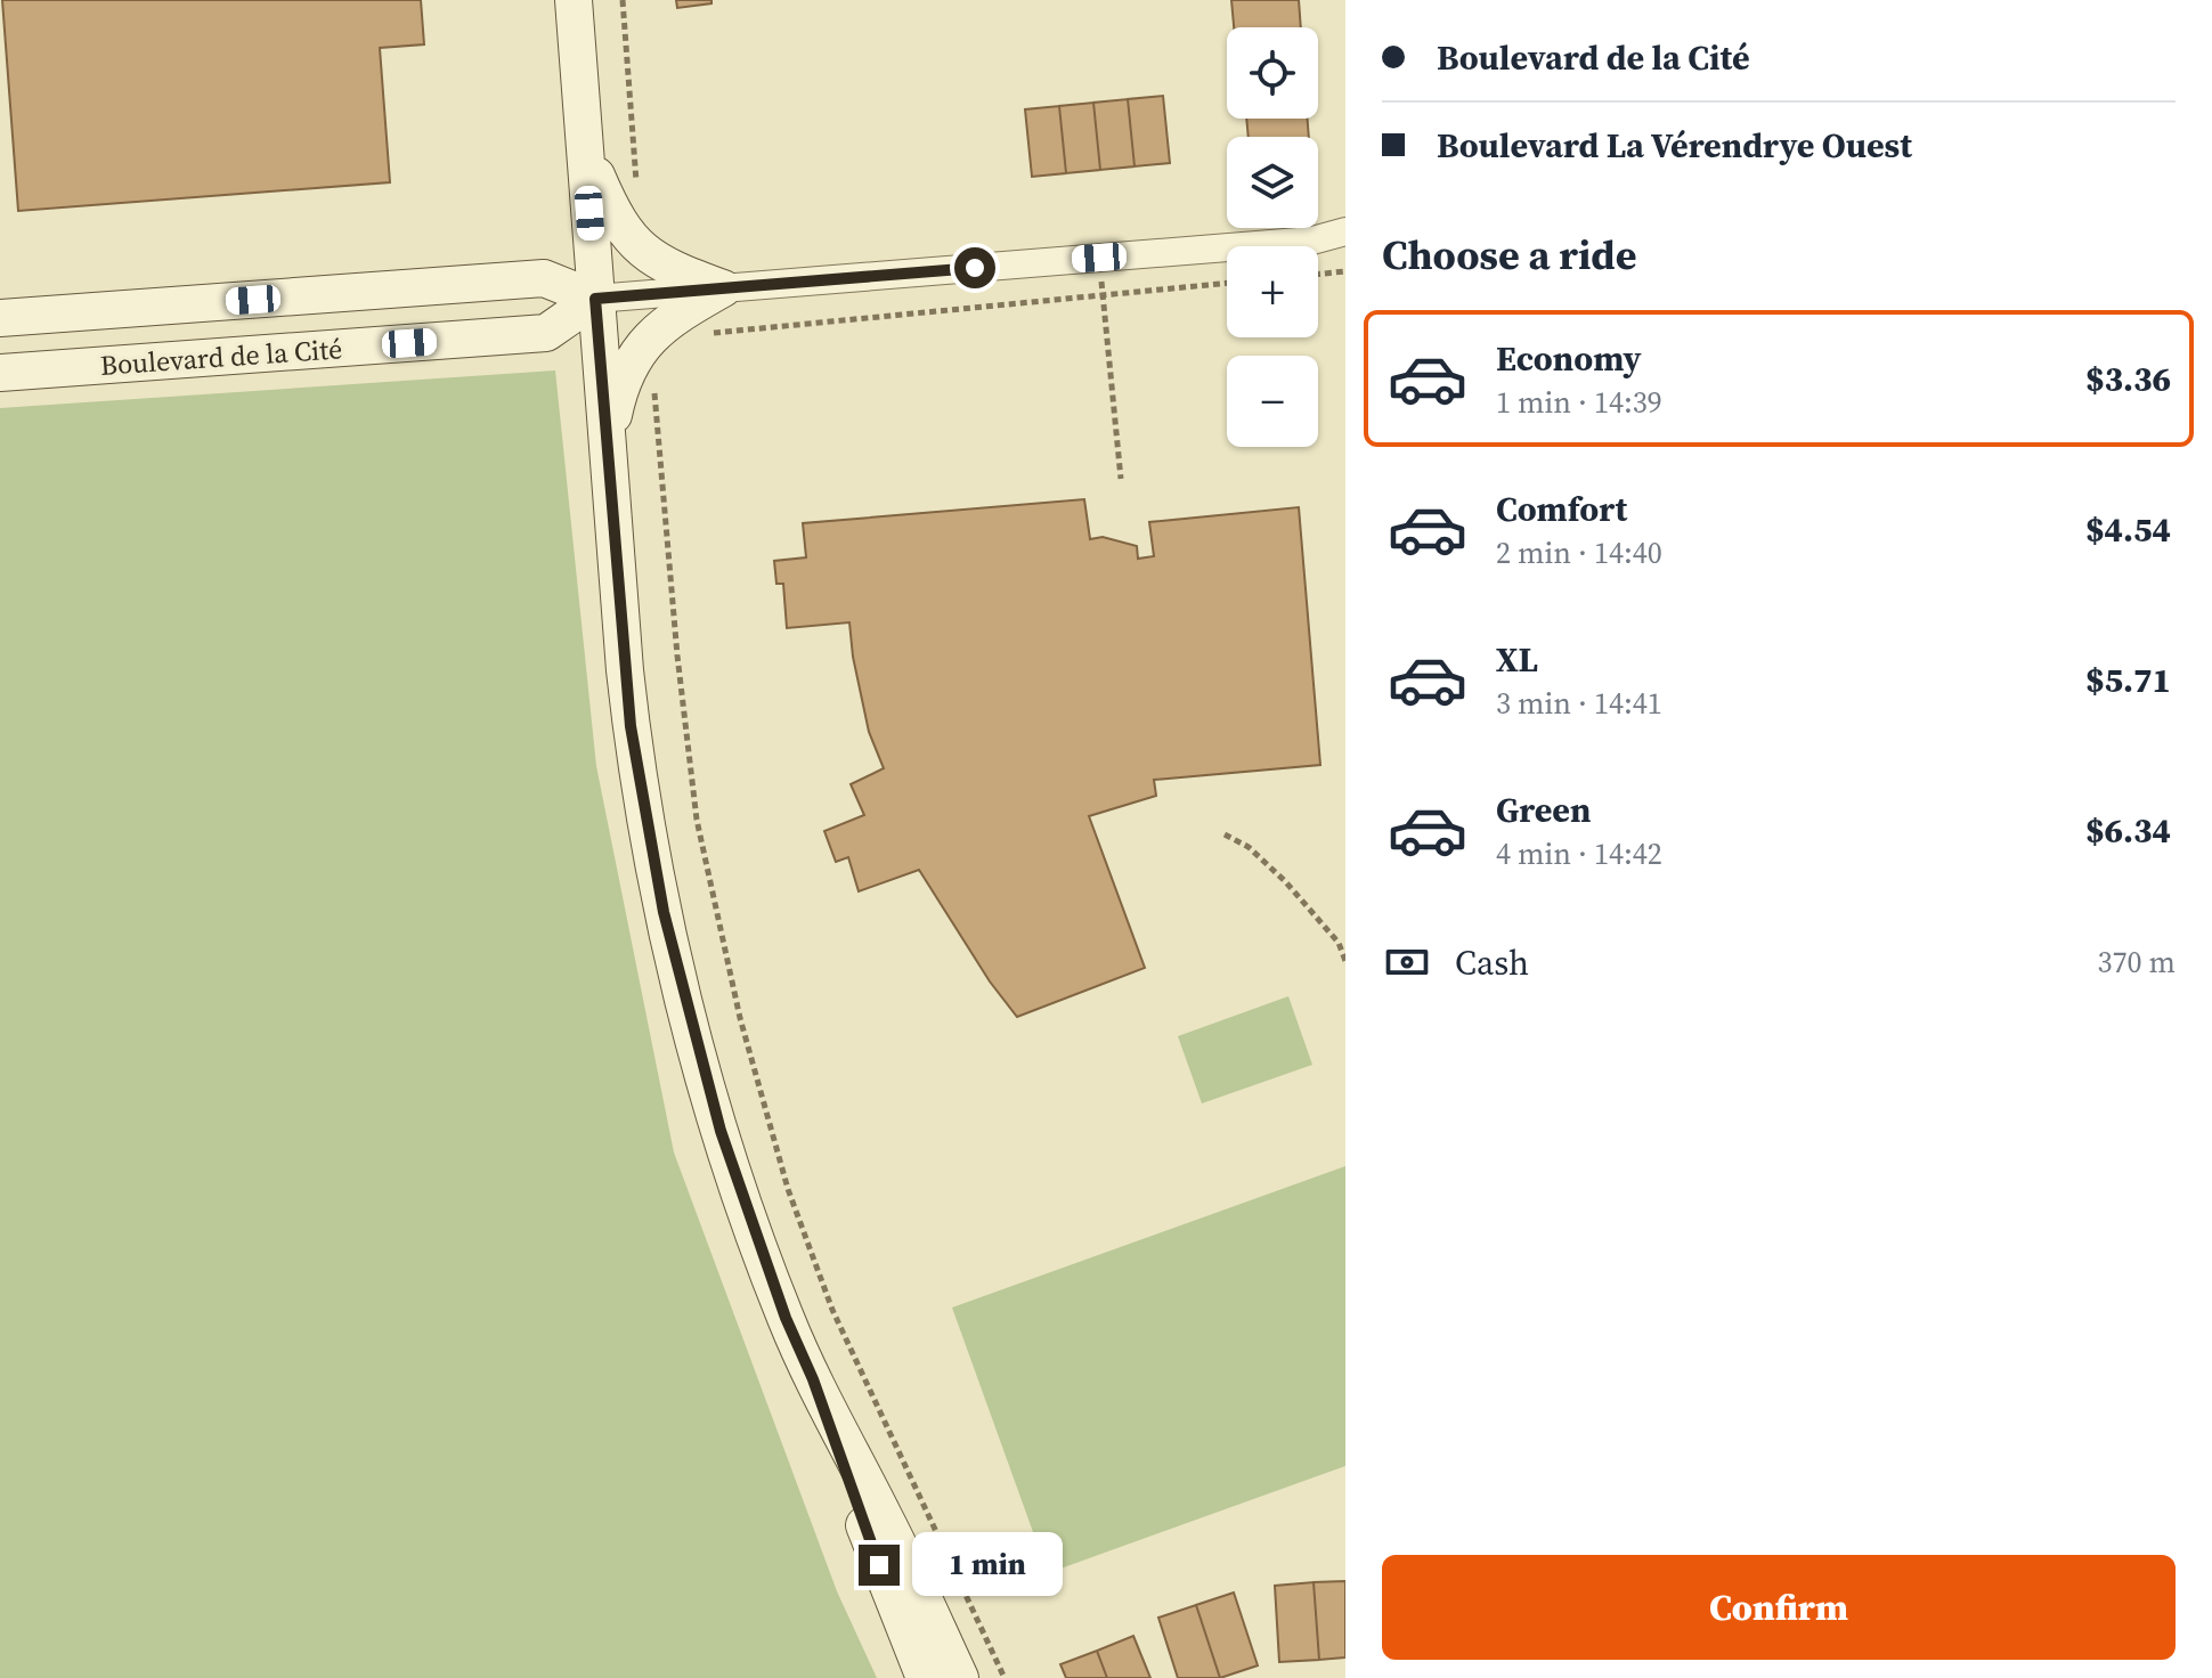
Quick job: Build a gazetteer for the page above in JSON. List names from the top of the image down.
{
  "streets": {
    "main road": ["Boulevard de la Cité"]
  },
  "page": {
    "banner": ["Boulevard de la Cité", "Boulevard La Vérendrye Ouest"],
    "map_buttons": ["+", "−"],
    "heading": "Choose a ride",
    "list": [
      {
        "name": "Economy",
        "note": "1 min · 14:39",
        "value": "$3.36"
      },
      {
        "name": "Comfort",
        "note": "2 min · 14:40",
        "value": "$4.54"
      },
      {
        "name": "XL",
        "note": "3 min · 14:41",
        "value": "$5.71"
      },
      {
        "name": "Green",
        "note": "4 min · 14:42",
        "value": "$6.34"
      }
    ],
    "pay": ["Cash", "370 m"],
    "bubble": "1 min",
    "buttons": "Confirm"
  }
}
